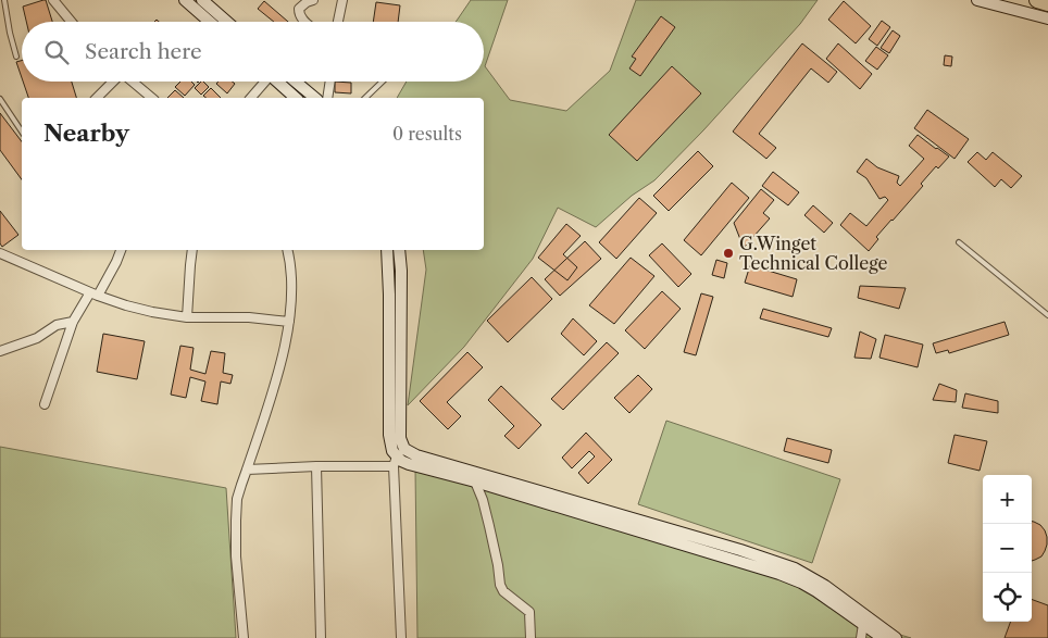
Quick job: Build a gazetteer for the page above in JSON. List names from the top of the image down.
{
  "places": ["G.Winget Technical College"],
  "page": {
    "search": "Search here",
    "heading": ["Nearby", "0 results"],
    "map_buttons": ["+", "−"]
  }
}
